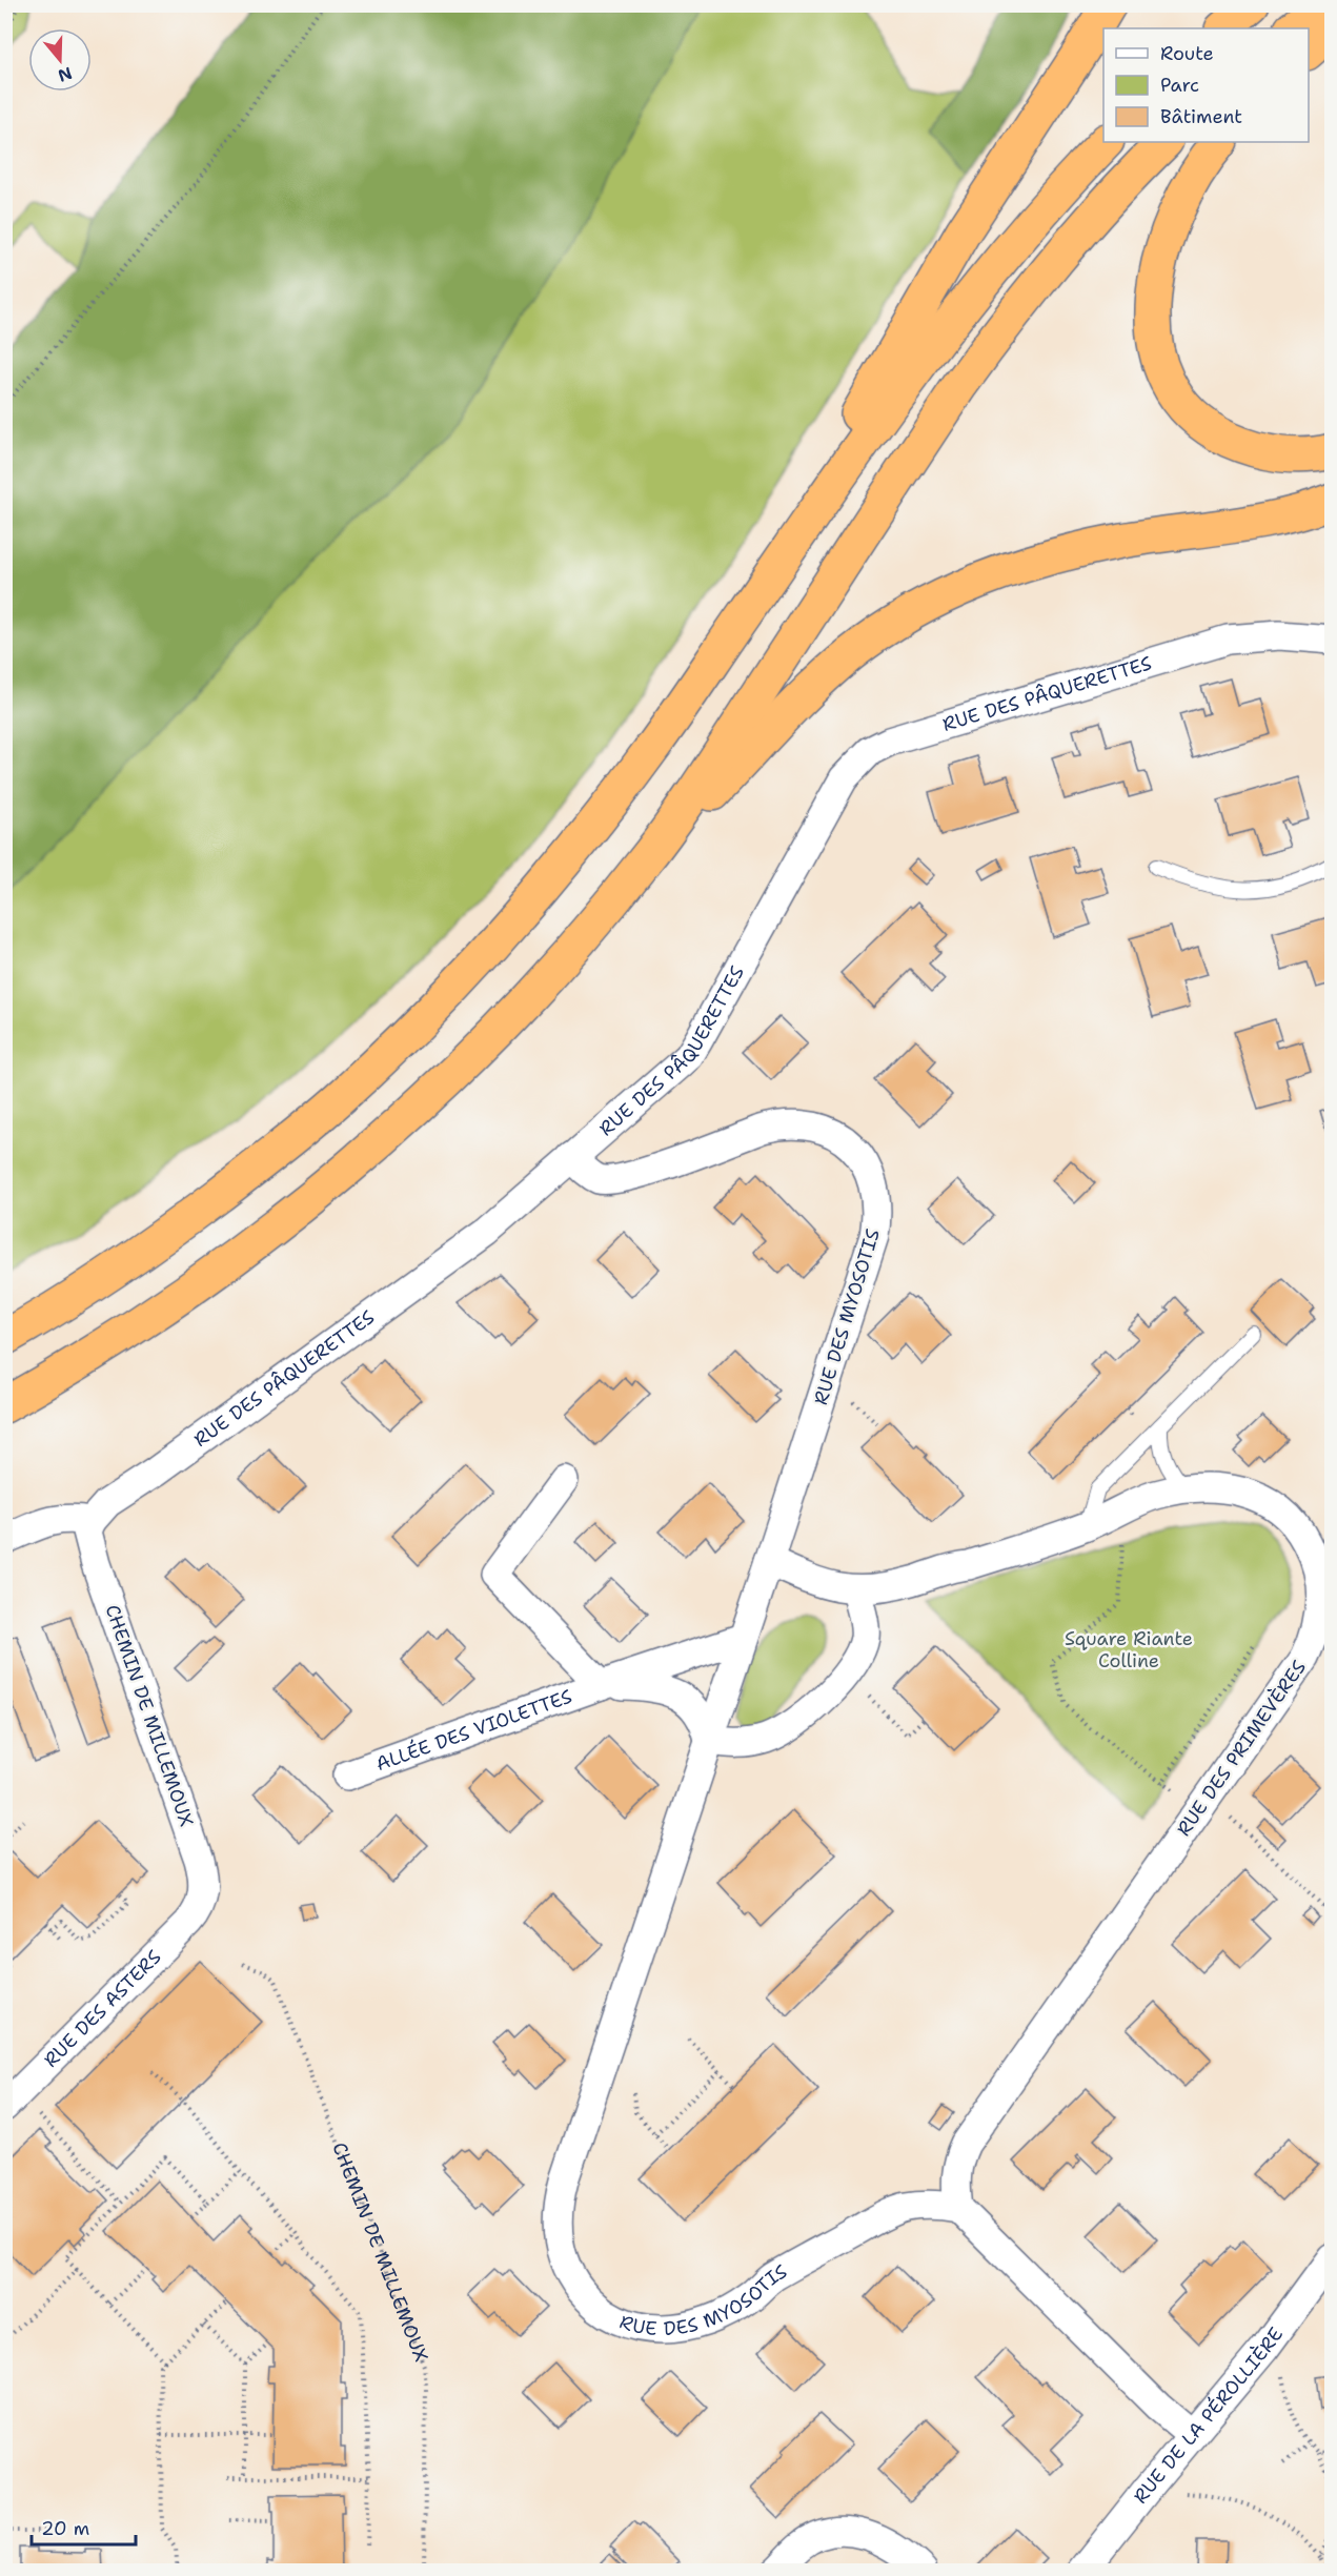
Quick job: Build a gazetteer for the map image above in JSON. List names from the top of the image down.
{
  "streets": {
    "street": [
      "RUE DES PÂQUERETTES",
      "RUE DES MYOSOTIS",
      "CHEMIN DE MILLEMOUX",
      "ALLÉE DES VIOLETTES",
      "RUE DES PRIMEVÈRES",
      "RUE DES ASTERS",
      "RUE DE LA PÉROLLIÈRE"
    ]
  },
  "crossings": [
    ["RUE DES PÂQUERETTES", "RUE DES MYOSOTIS"],
    ["RUE DES PÂQUERETTES", "CHEMIN DE MILLEMOUX"],
    ["RUE DES MYOSOTIS", "ALLÉE DES VIOLETTES"],
    ["RUE DES MYOSOTIS", "RUE DES PRIMEVÈRES"],
    ["CHEMIN DE MILLEMOUX", "RUE DES ASTERS"]
  ],
  "parks": ["Square Riante Colline"],
  "legend": ["Route", "Parc", "Bâtiment"],
  "scale_bar": "20 m",
  "north": "bottom"
}
